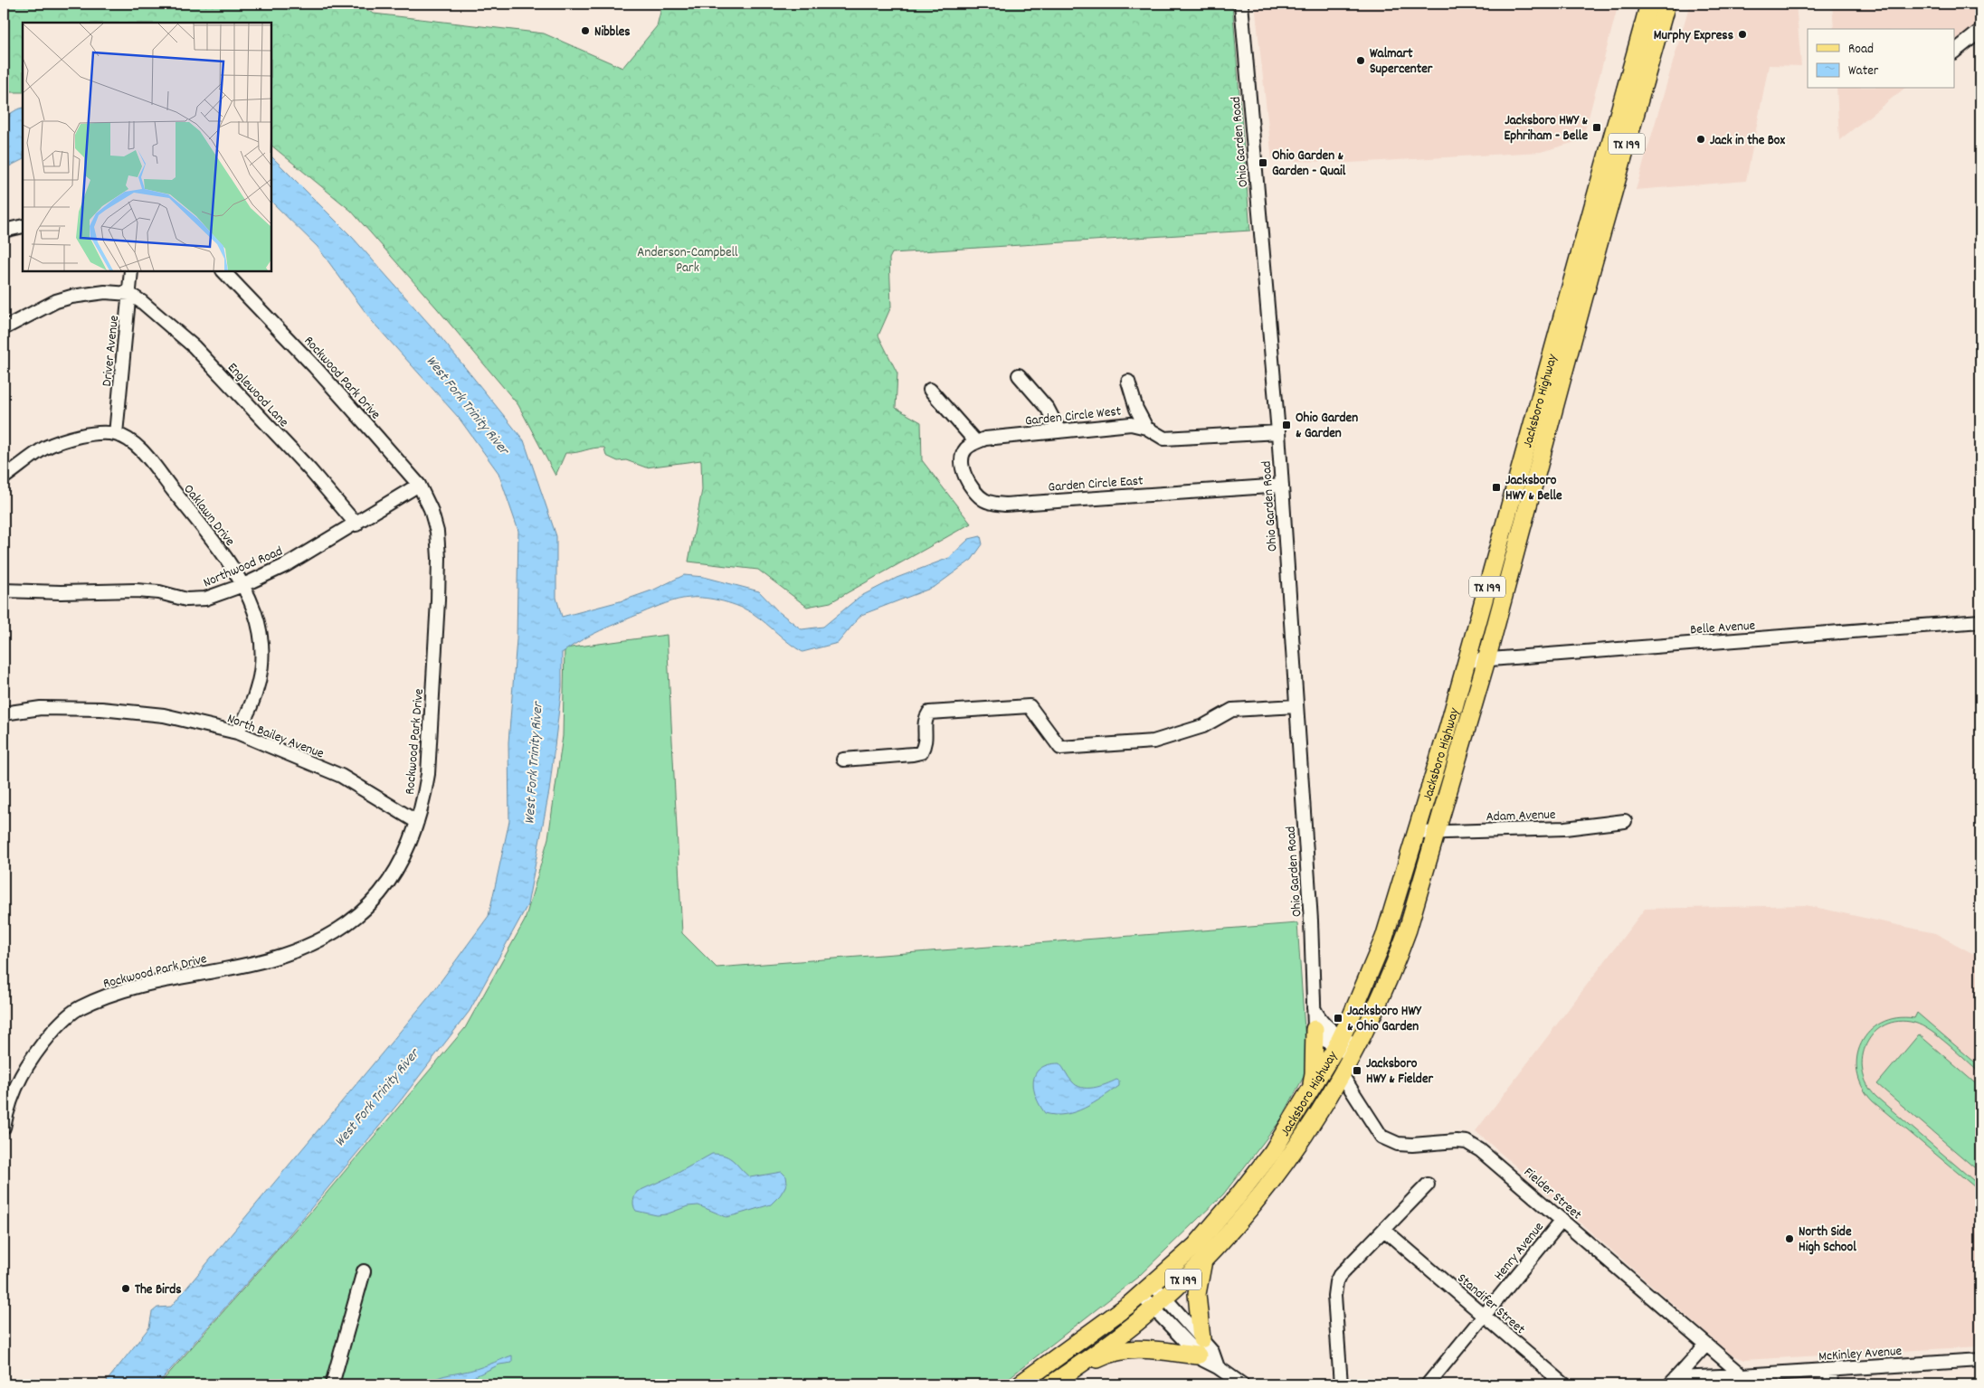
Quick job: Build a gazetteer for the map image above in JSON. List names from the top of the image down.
{
  "streets": {
    "main road": ["TX 199", "Jacksboro Highway"],
    "street": [
      "Ohio Garden Road",
      "Driver Avenue",
      "Rockwood Park Drive",
      "Englewood Lane",
      "Garden Circle West",
      "Garden Circle East",
      "Oaklawn Drive",
      "Northwood Road",
      "Belle Avenue",
      "North Bailey Avenue",
      "Adam Avenue",
      "Fielder Street",
      "Henry Avenue",
      "Standifer Street",
      "McKinley Avenue"
    ]
  },
  "crossings": [
    ["Ohio Garden Road", "Garden Circle West"],
    ["Ohio Garden Road", "Garden Circle East"],
    ["Driver Avenue", "Englewood Lane"],
    ["Driver Avenue", "Oaklawn Drive"],
    ["Rockwood Park Drive", "Northwood Road"],
    ["Rockwood Park Drive", "North Bailey Avenue"],
    ["Englewood Lane", "Northwood Road"],
    ["Jacksboro Highway", "Belle Avenue"],
    ["Jacksboro Highway", "Adam Avenue"],
    ["Jacksboro Highway", "Fielder Street"],
    ["Garden Circle West", "Garden Circle East"],
    ["Oaklawn Drive", "Northwood Road"],
    ["Oaklawn Drive", "North Bailey Avenue"],
    ["Fielder Street", "Henry Avenue"],
    ["Fielder Street", "McKinley Avenue"],
    ["Henry Avenue", "Standifer Street"]
  ],
  "water": ["West Fork Trinity River"],
  "parks": ["Anderson-Campbell Park"],
  "places": {
    "other": [
      "Nibbles",
      "Murphy Express",
      "Walmart Supercenter",
      "Jack in the Box",
      "North Side High School",
      "The Birds"
    ],
    "transit": [
      "Jacksboro HWY & Ephriham - Belle",
      "Ohio Garden & Garden - Quail",
      "Ohio Garden & Garden",
      "Jacksboro HWY & Belle",
      "Jacksboro HWY & Ohio Garden",
      "Jacksboro HWY & Fielder"
    ]
  },
  "legend": ["Road", "Water"]
}
